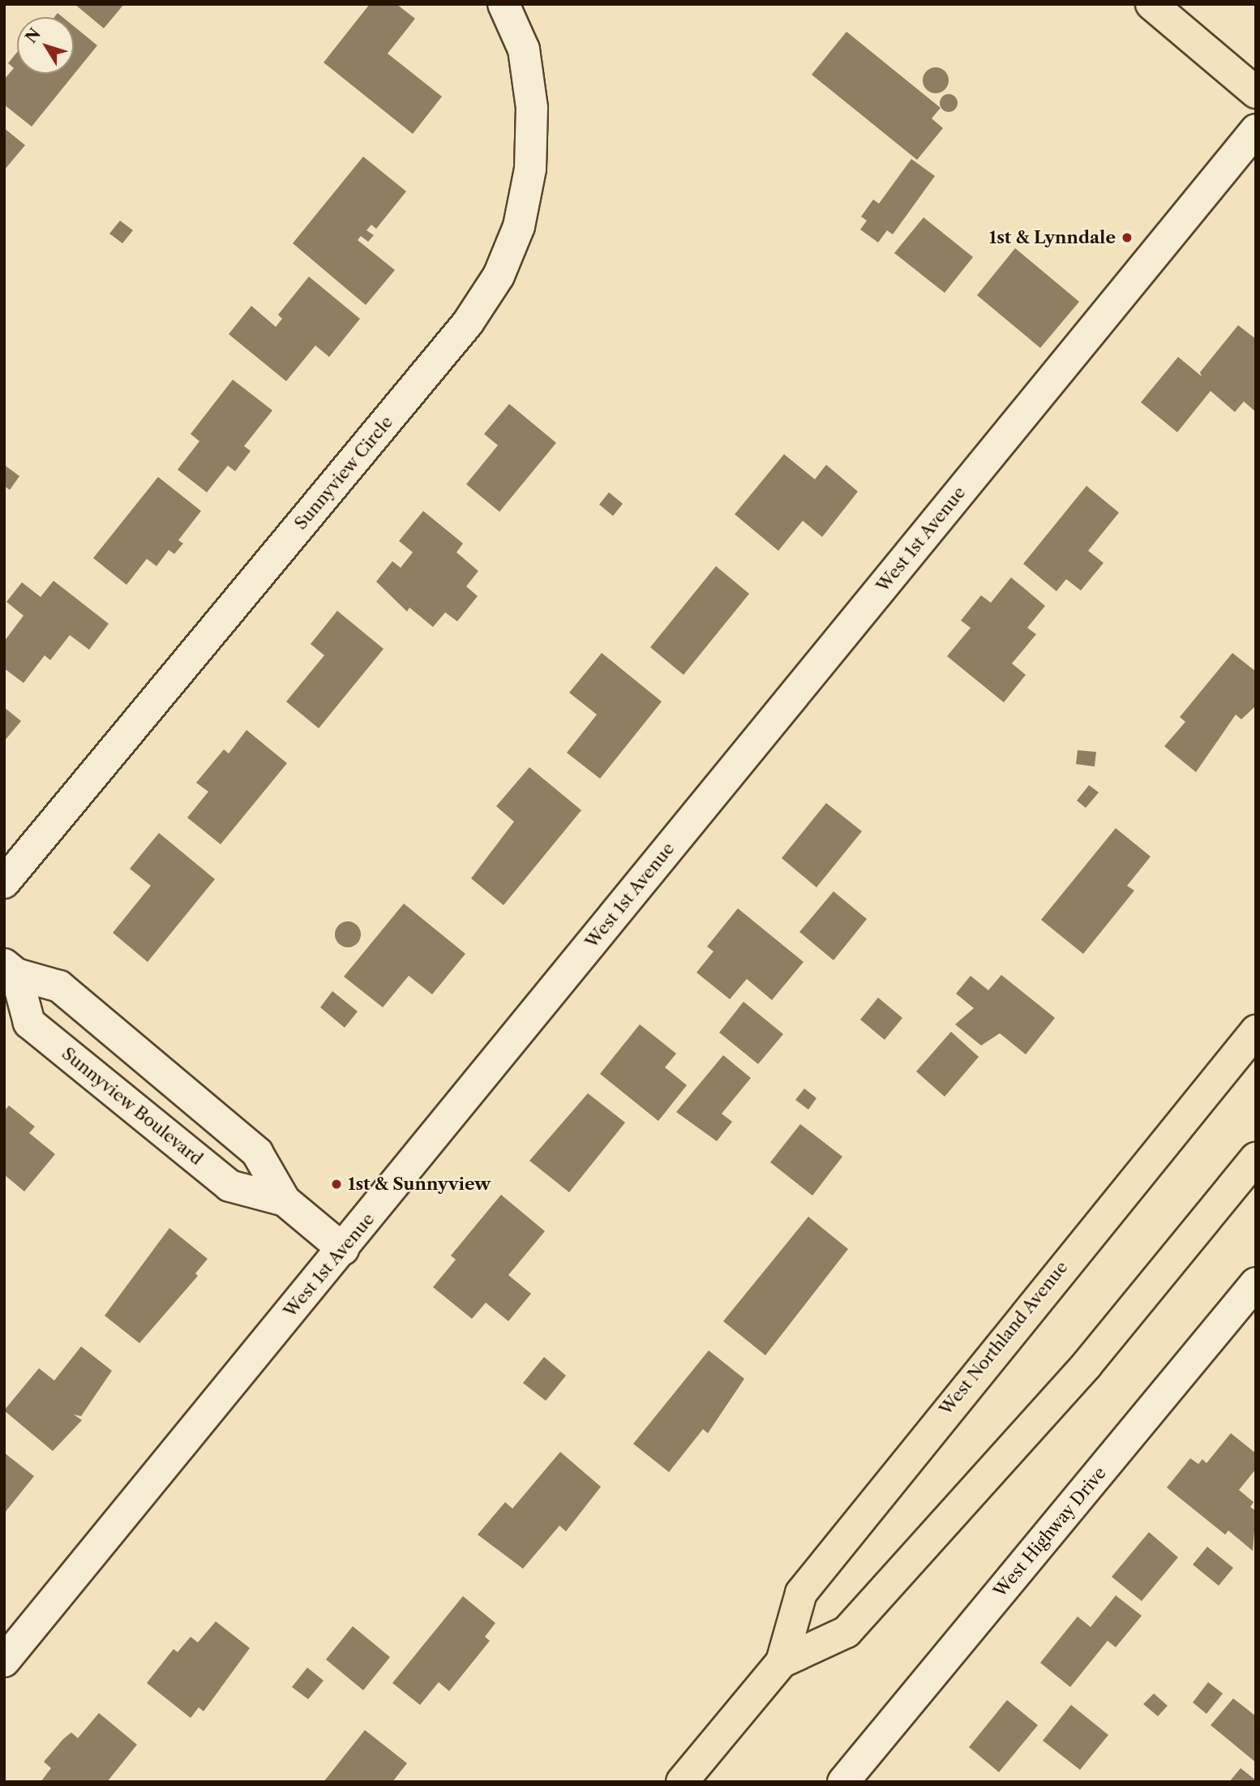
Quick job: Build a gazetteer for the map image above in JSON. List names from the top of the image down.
{
  "streets": {
    "main road": ["West Northland Avenue"],
    "street": [
      "Sunnyview Circle",
      "West 1st Avenue",
      "Sunnyview Boulevard",
      "West Highway Drive"
    ]
  },
  "crossings": [
    ["West 1st Avenue", "Sunnyview Boulevard"]
  ],
  "places": ["1st & Lynndale", "1st & Sunnyview"],
  "north": "top left"
}
